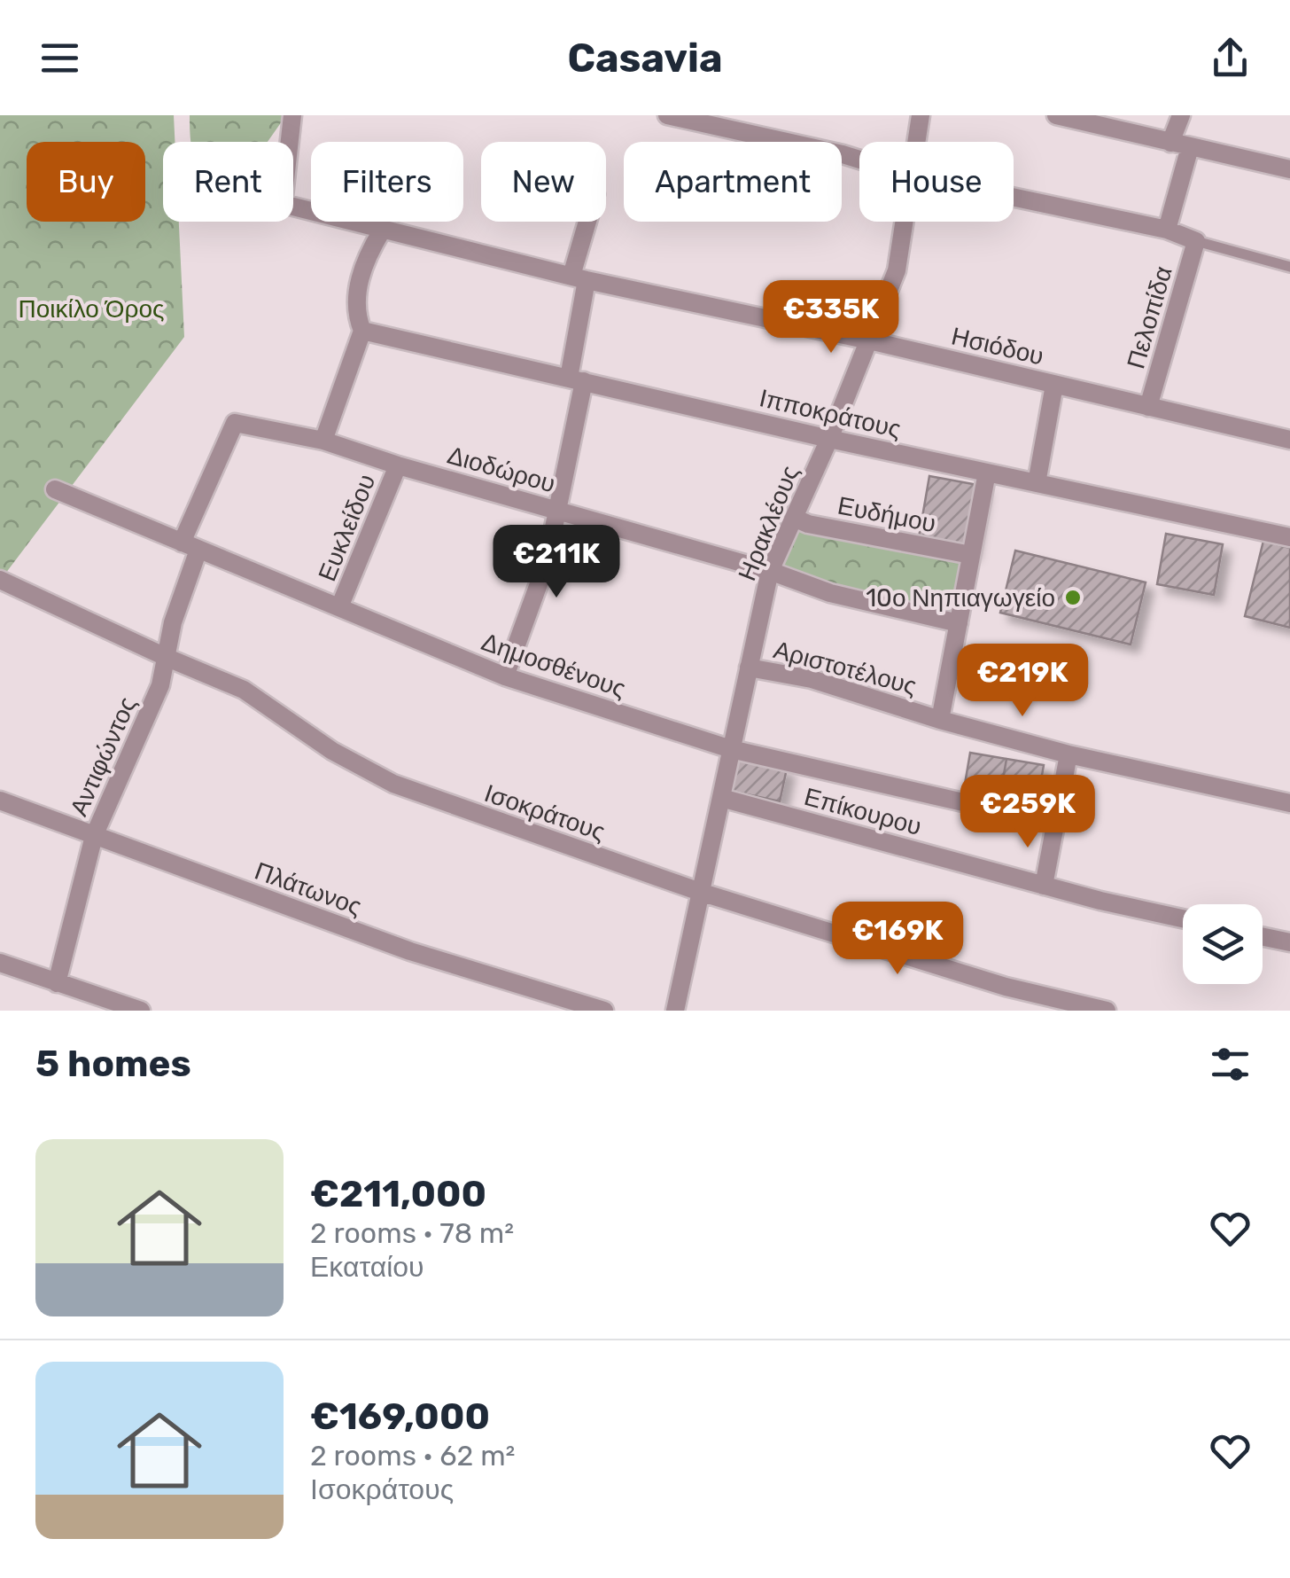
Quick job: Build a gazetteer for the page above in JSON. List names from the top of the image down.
{
  "streets": {
    "street": [
      "Πελοπίδα",
      "Ησιόδου",
      "Ιπποκράτους",
      "Διοδώρου",
      "Ευδήμου",
      "Ηρακλέους",
      "Ευκλείδου",
      "Δημοσθένους",
      "Αριστοτέλους",
      "Αντιφώντος",
      "Επίκουρου",
      "Ισοκράτους",
      "Πλάτωνος"
    ]
  },
  "crossings": [
    ["Πελοπίδα", "Ησιόδου"],
    ["Ησιόδου", "Ηρακλέους"],
    ["Ιπποκράτους", "Ηρακλέους"],
    ["Διοδώρου", "Ηρακλέους"],
    ["Διοδώρου", "Ευκλείδου"],
    ["Διοδώρου", "Αντιφώντος"],
    ["Ευδήμου", "Ηρακλέους"],
    ["Ηρακλέους", "Δημοσθένους"],
    ["Ηρακλέους", "Αριστοτέλους"],
    ["Ηρακλέους", "Επίκουρου"],
    ["Ηρακλέους", "Ισοκράτους"],
    ["Ευκλείδου", "Δημοσθένους"],
    ["Δημοσθένους", "Αντιφώντος"],
    ["Αντιφώντος", "Ισοκράτους"],
    ["Αντιφώντος", "Πλάτωνος"]
  ],
  "parks": ["Ποικίλο Όρος"],
  "places": ["10ο Νηπιαγωγείο"],
  "page": {
    "header": "Casavia",
    "chip": [
      "Buy",
      "Rent",
      "Filters",
      "New",
      "Apartment",
      "House"
    ],
    "price": [
      "€335K",
      "€211K",
      "€219K",
      "€259K",
      "€169K"
    ],
    "heading": "5 homes",
    "list": [
      {
        "name": "€211,000",
        "note": "2 rooms · 78 m² · Εκαταίου"
      },
      {
        "name": "€169,000",
        "note": "2 rooms · 62 m² · Ισοκράτους"
      }
    ]
  }
}
